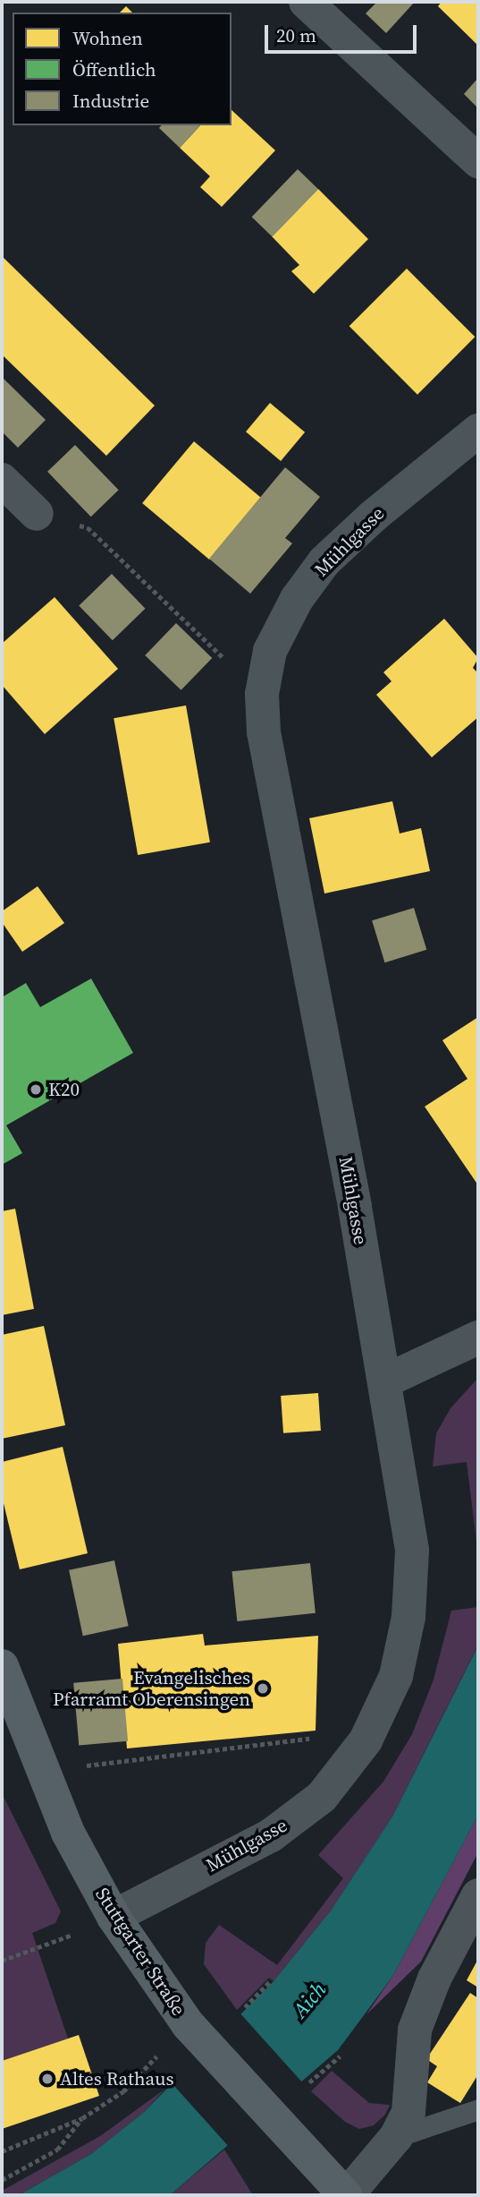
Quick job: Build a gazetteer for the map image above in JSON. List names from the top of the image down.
{
  "streets": {
    "main road": ["Stuttgarter Straße"],
    "street": ["Mühlgasse"]
  },
  "crossings": [
    ["Mühlgasse", "Stuttgarter Straße"]
  ],
  "water": ["Aich"],
  "places": ["K20", "Evangelisches Pfarramt Oberensingen", "Altes Rathaus"],
  "legend": ["Wohnen", "Öffentlich", "Industrie"],
  "scale_bar": "20 m"
}
